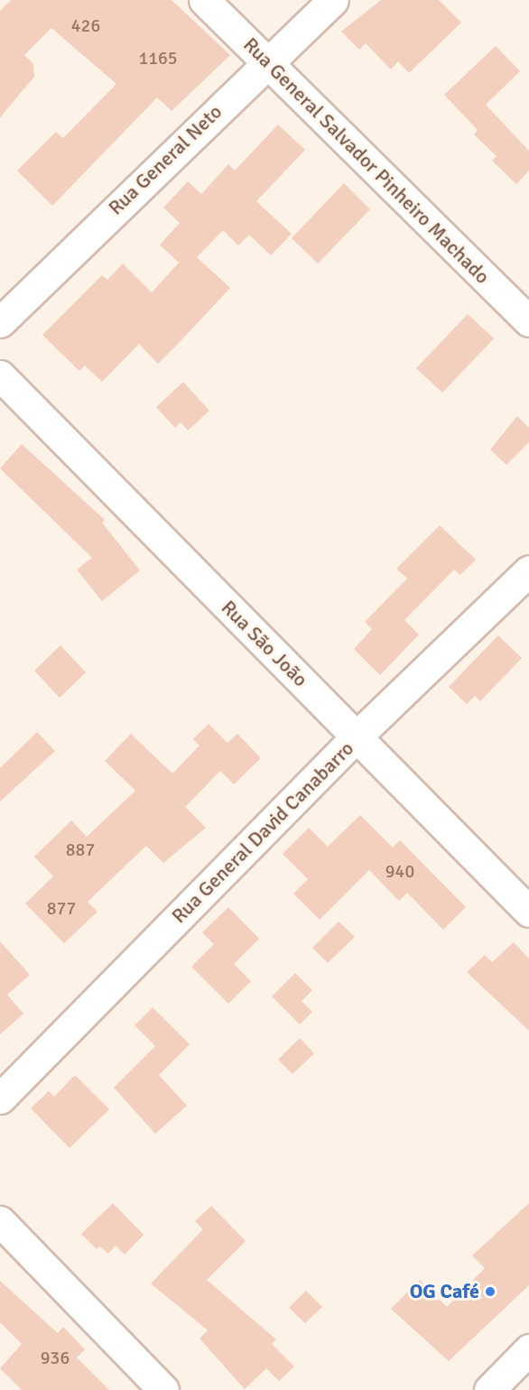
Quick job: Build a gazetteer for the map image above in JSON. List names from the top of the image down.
{
  "streets": {
    "street": [
      "Rua General Neto",
      "Rua General Salvador Pinheiro Machado",
      "Rua São João",
      "Rua General David Canabarro"
    ]
  },
  "crossings": [
    ["Rua General Neto", "Rua General Salvador Pinheiro Machado"],
    ["Rua São João", "Rua General David Canabarro"]
  ],
  "places": ["OG Café"],
  "house_numbers": [
    "426",
    "1165",
    "887",
    "940",
    "877",
    "936"
  ]
}
